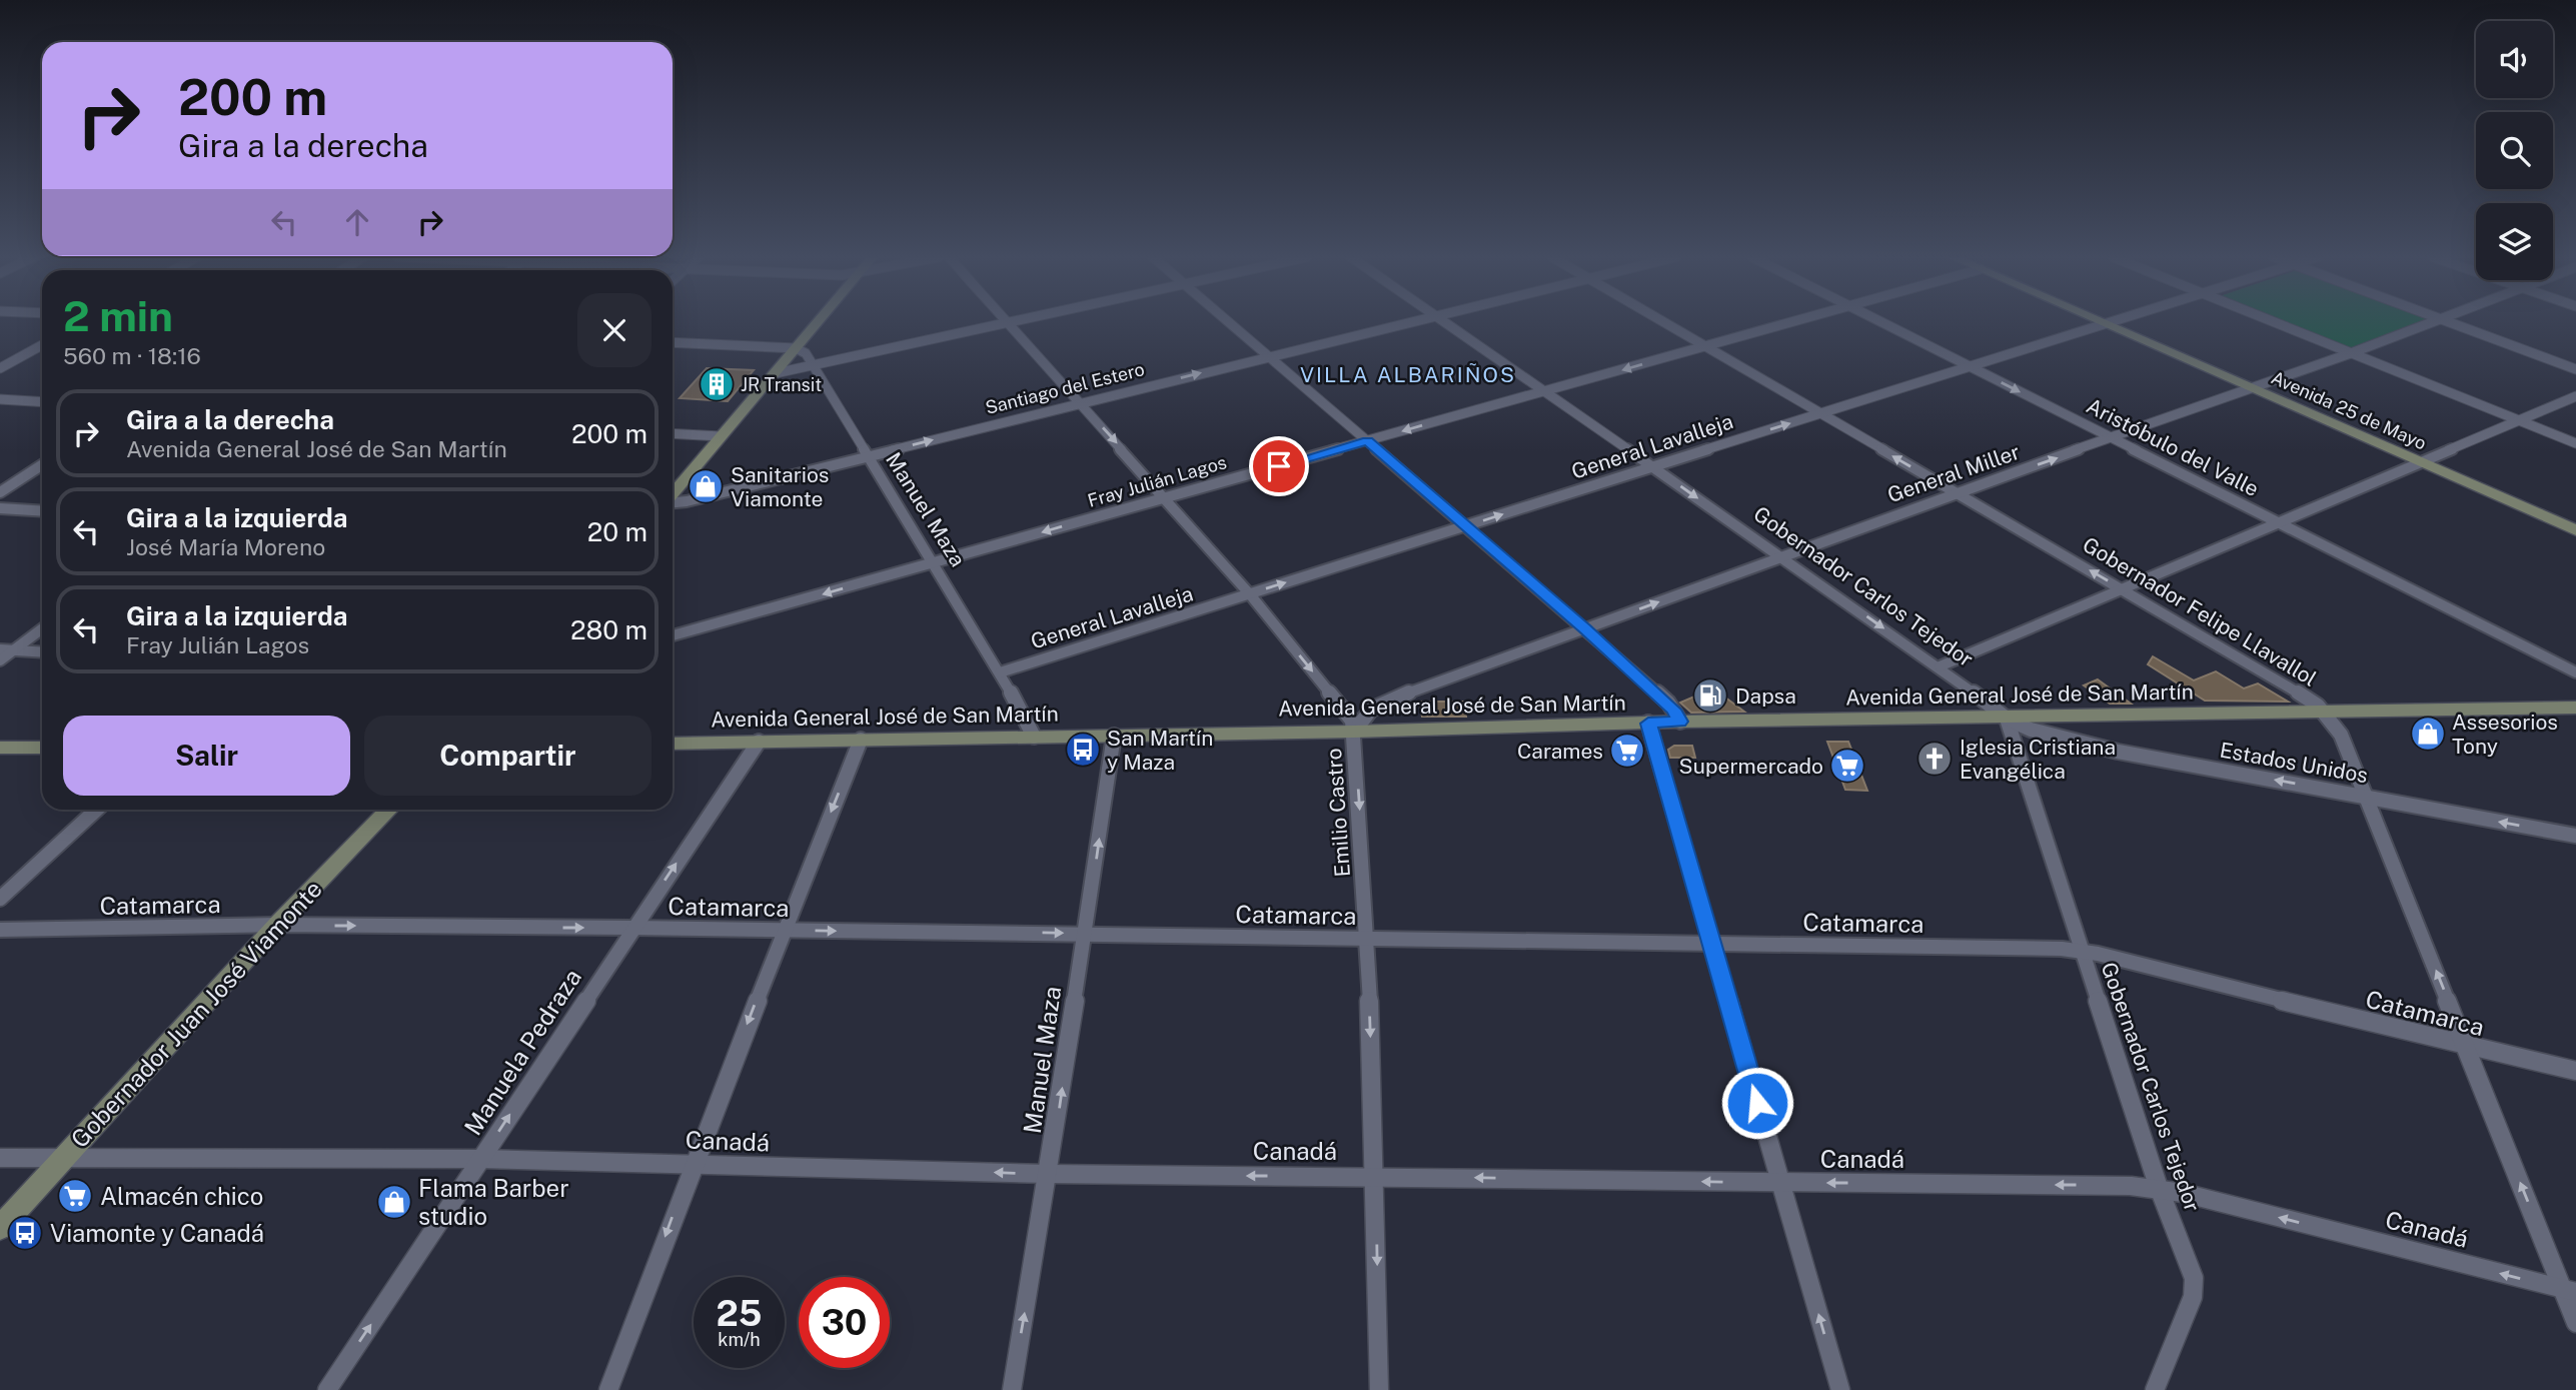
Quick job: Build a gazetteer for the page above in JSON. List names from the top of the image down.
{
  "streets": {
    "main road": ["Avenida 25 de Mayo", "Avenida General José de San Martín", "Gobernador Juan José Viamonte"],
    "street": [
      "Santiago del Estero",
      "General Lavalleja",
      "Aristóbulo del Valle",
      "General Miller",
      "Fray Julián Lagos",
      "Manuel Maza",
      "Gobernador Carlos Tejedor",
      "Gobernador Felipe Llavallol",
      "Estados Unidos",
      "Emilio Castro",
      "Catamarca",
      "Manuela Pedraza",
      "Canadá"
    ]
  },
  "crossings": [
    ["Santiago del Estero", "Manuel Maza"],
    ["Santiago del Estero", "Emilio Castro"],
    ["Avenida 25 de Mayo", "General Lavalleja"],
    ["Avenida 25 de Mayo", "General Miller"],
    ["General Lavalleja", "Aristóbulo del Valle"],
    ["General Lavalleja", "Manuel Maza"],
    ["General Lavalleja", "Gobernador Carlos Tejedor"],
    ["General Lavalleja", "Gobernador Felipe Llavallol"],
    ["General Lavalleja", "Emilio Castro"],
    ["Aristóbulo del Valle", "General Miller"],
    ["General Miller", "Gobernador Carlos Tejedor"],
    ["General Miller", "Gobernador Felipe Llavallol"],
    ["General Miller", "Avenida General José de San Martín"],
    ["General Miller", "Emilio Castro"],
    ["Fray Julián Lagos", "Manuel Maza"],
    ["Fray Julián Lagos", "Gobernador Carlos Tejedor"],
    ["Fray Julián Lagos", "Gobernador Felipe Llavallol"],
    ["Fray Julián Lagos", "Emilio Castro"],
    ["Manuel Maza", "Avenida General José de San Martín"],
    ["Manuel Maza", "Catamarca"],
    ["Manuel Maza", "Canadá"],
    ["Gobernador Carlos Tejedor", "Avenida General José de San Martín"],
    ["Gobernador Carlos Tejedor", "Estados Unidos"],
    ["Gobernador Carlos Tejedor", "Catamarca"],
    ["Gobernador Carlos Tejedor", "Canadá"],
    ["Gobernador Felipe Llavallol", "Avenida General José de San Martín"],
    ["Gobernador Felipe Llavallol", "Estados Unidos"],
    ["Gobernador Felipe Llavallol", "Catamarca"],
    ["Gobernador Felipe Llavallol", "Canadá"],
    ["Avenida General José de San Martín", "Estados Unidos"],
    ["Avenida General José de San Martín", "Emilio Castro"],
    ["Avenida General José de San Martín", "Manuela Pedraza"],
    ["Emilio Castro", "Catamarca"],
    ["Emilio Castro", "Canadá"],
    ["Catamarca", "Gobernador Juan José Viamonte"],
    ["Catamarca", "Manuela Pedraza"],
    ["Gobernador Juan José Viamonte", "Canadá"],
    ["Manuela Pedraza", "Canadá"]
  ],
  "one_way": [
    "General Lavalleja",
    "Fray Julián Lagos",
    "Manuel Maza",
    "Gobernador Felipe Llavallol",
    "Estados Unidos",
    "Emilio Castro",
    "Manuela Pedraza",
    "Canadá"
  ],
  "districts": ["VILLA ALBARIÑOS"],
  "places": {
    "building": ["JR Transit"],
    "shop": ["Sanitarios Viamonte", "Assesorios Tony", "Flama Barber studio"],
    "fuel station": ["Dapsa"],
    "bus stop": ["San Martín y Maza", "Viamonte y Canadá"],
    "supermarket": ["Carames", "Supermercado", "Almacén chico"],
    "church": ["Iglesia Cristiana Evangélica"]
  },
  "page": {
    "turn": ["200 m", "Gira a la derecha"],
    "heading": ["2 min", "560 m · 18:16"],
    "list": [
      {
        "name": "Gira a la derecha",
        "note": "Avenida General José de San Martín",
        "value": "200 m"
      },
      {
        "name": "Gira a la izquierda",
        "note": "José María Moreno",
        "value": "20 m"
      },
      {
        "name": "Gira a la izquierda",
        "note": "Fray Julián Lagos",
        "value": "280 m"
      }
    ],
    "buttons": ["Salir", "Compartir"],
    "speed": "25 km/h",
    "limit": "30"
  }
}
